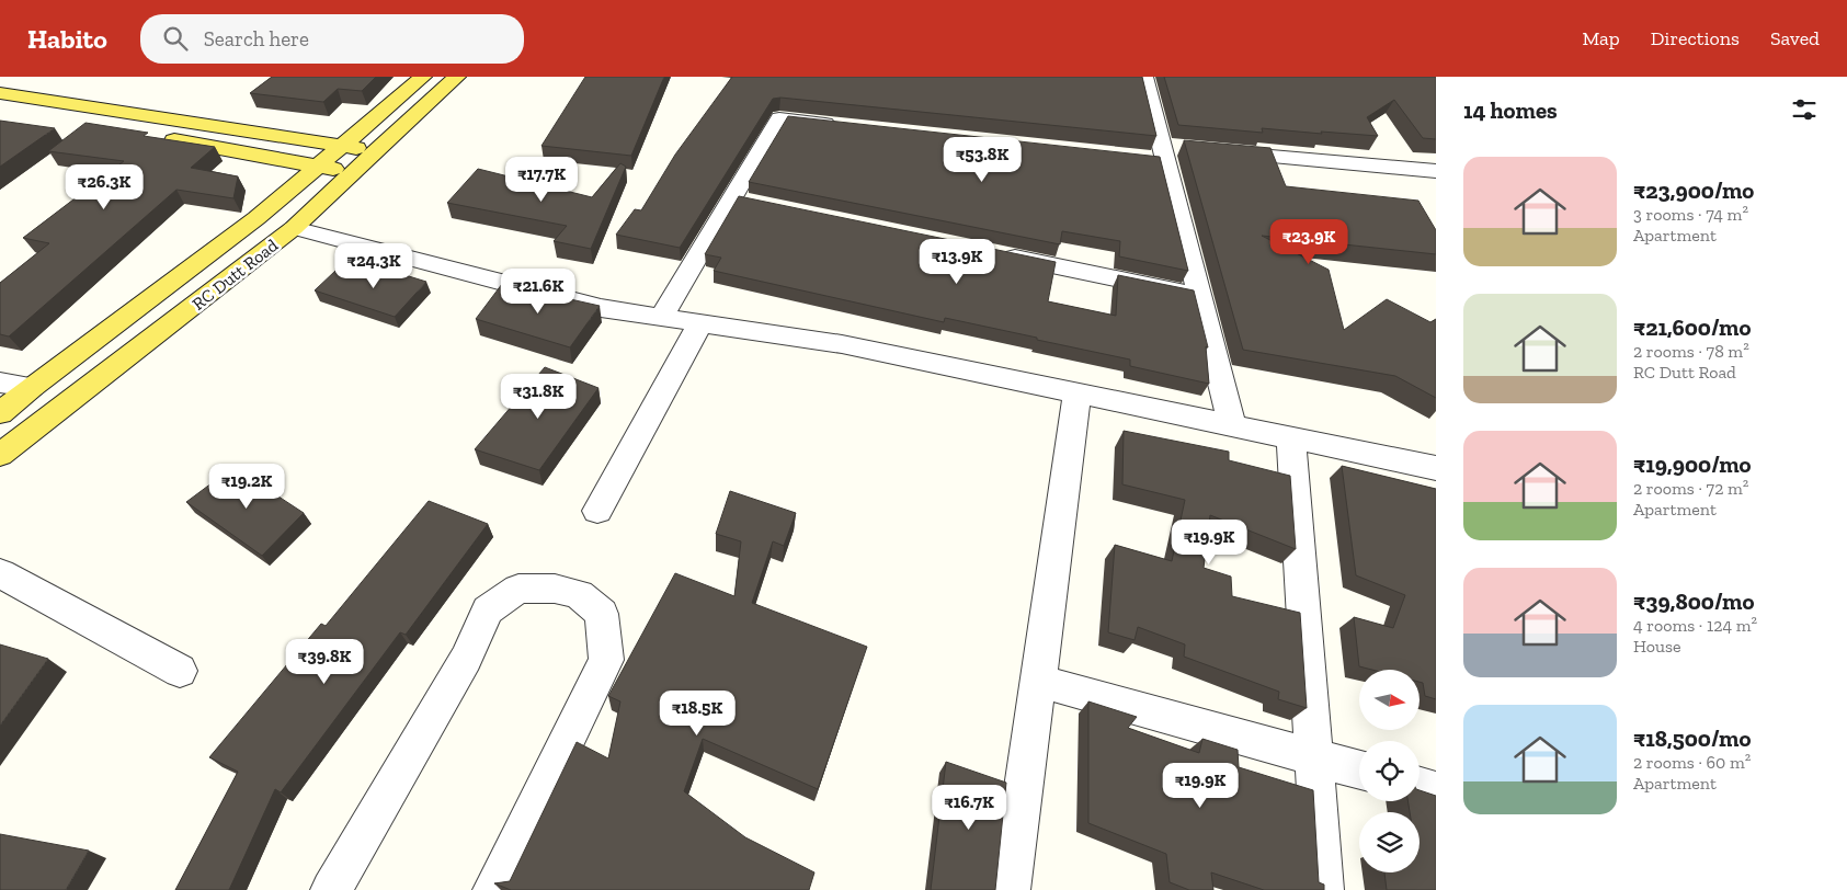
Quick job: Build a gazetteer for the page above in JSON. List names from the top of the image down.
{
  "streets": {
    "main road": ["RC Dutt Road"]
  },
  "north": "right",
  "page": {
    "header": "Habito",
    "search": "Search here",
    "nav": ["Map", "Directions", "Saved"],
    "heading": "14 homes",
    "price": [
      "₹53.8K",
      "₹17.7K",
      "₹26.3K",
      "₹23.9K",
      "₹13.9K",
      "₹24.3K",
      "₹21.6K",
      "₹31.8K",
      "₹19.2K",
      "₹19.9K",
      "₹39.8K",
      "₹18.5K",
      "₹19.9K",
      "₹16.7K"
    ],
    "list": [
      {
        "name": "₹23,900/mo",
        "note": "3 rooms · 74 m² · Apartment"
      },
      {
        "name": "₹21,600/mo",
        "note": "2 rooms · 78 m² · RC Dutt Road"
      },
      {
        "name": "₹19,900/mo",
        "note": "2 rooms · 72 m² · Apartment"
      },
      {
        "name": "₹39,800/mo",
        "note": "4 rooms · 124 m² · House"
      },
      {
        "name": "₹18,500/mo",
        "note": "2 rooms · 60 m² · Apartment"
      }
    ]
  }
}
